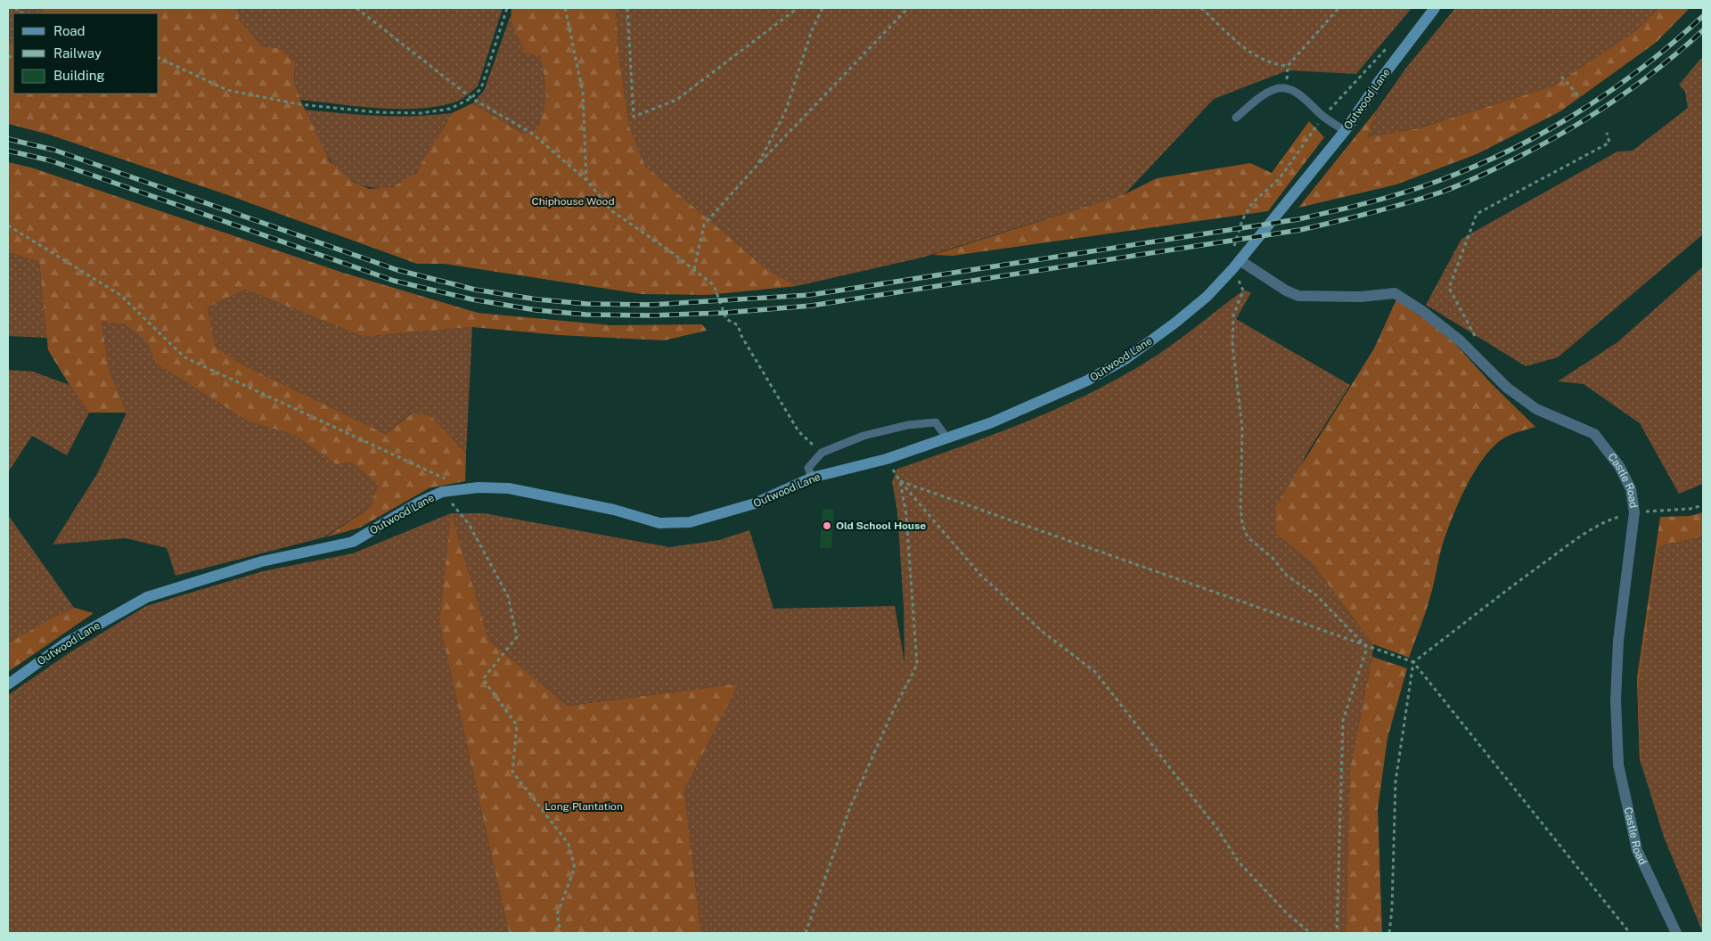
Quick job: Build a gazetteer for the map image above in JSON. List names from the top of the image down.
{
  "streets": {
    "main road": ["Outwood Lane"],
    "street": ["Castle Road"]
  },
  "crossings": [
    ["Outwood Lane", "Castle Road"]
  ],
  "parks": ["Chiphouse Wood", "Long Plantation"],
  "places": ["Old School House"],
  "legend": ["Road", "Railway", "Building"]
}
